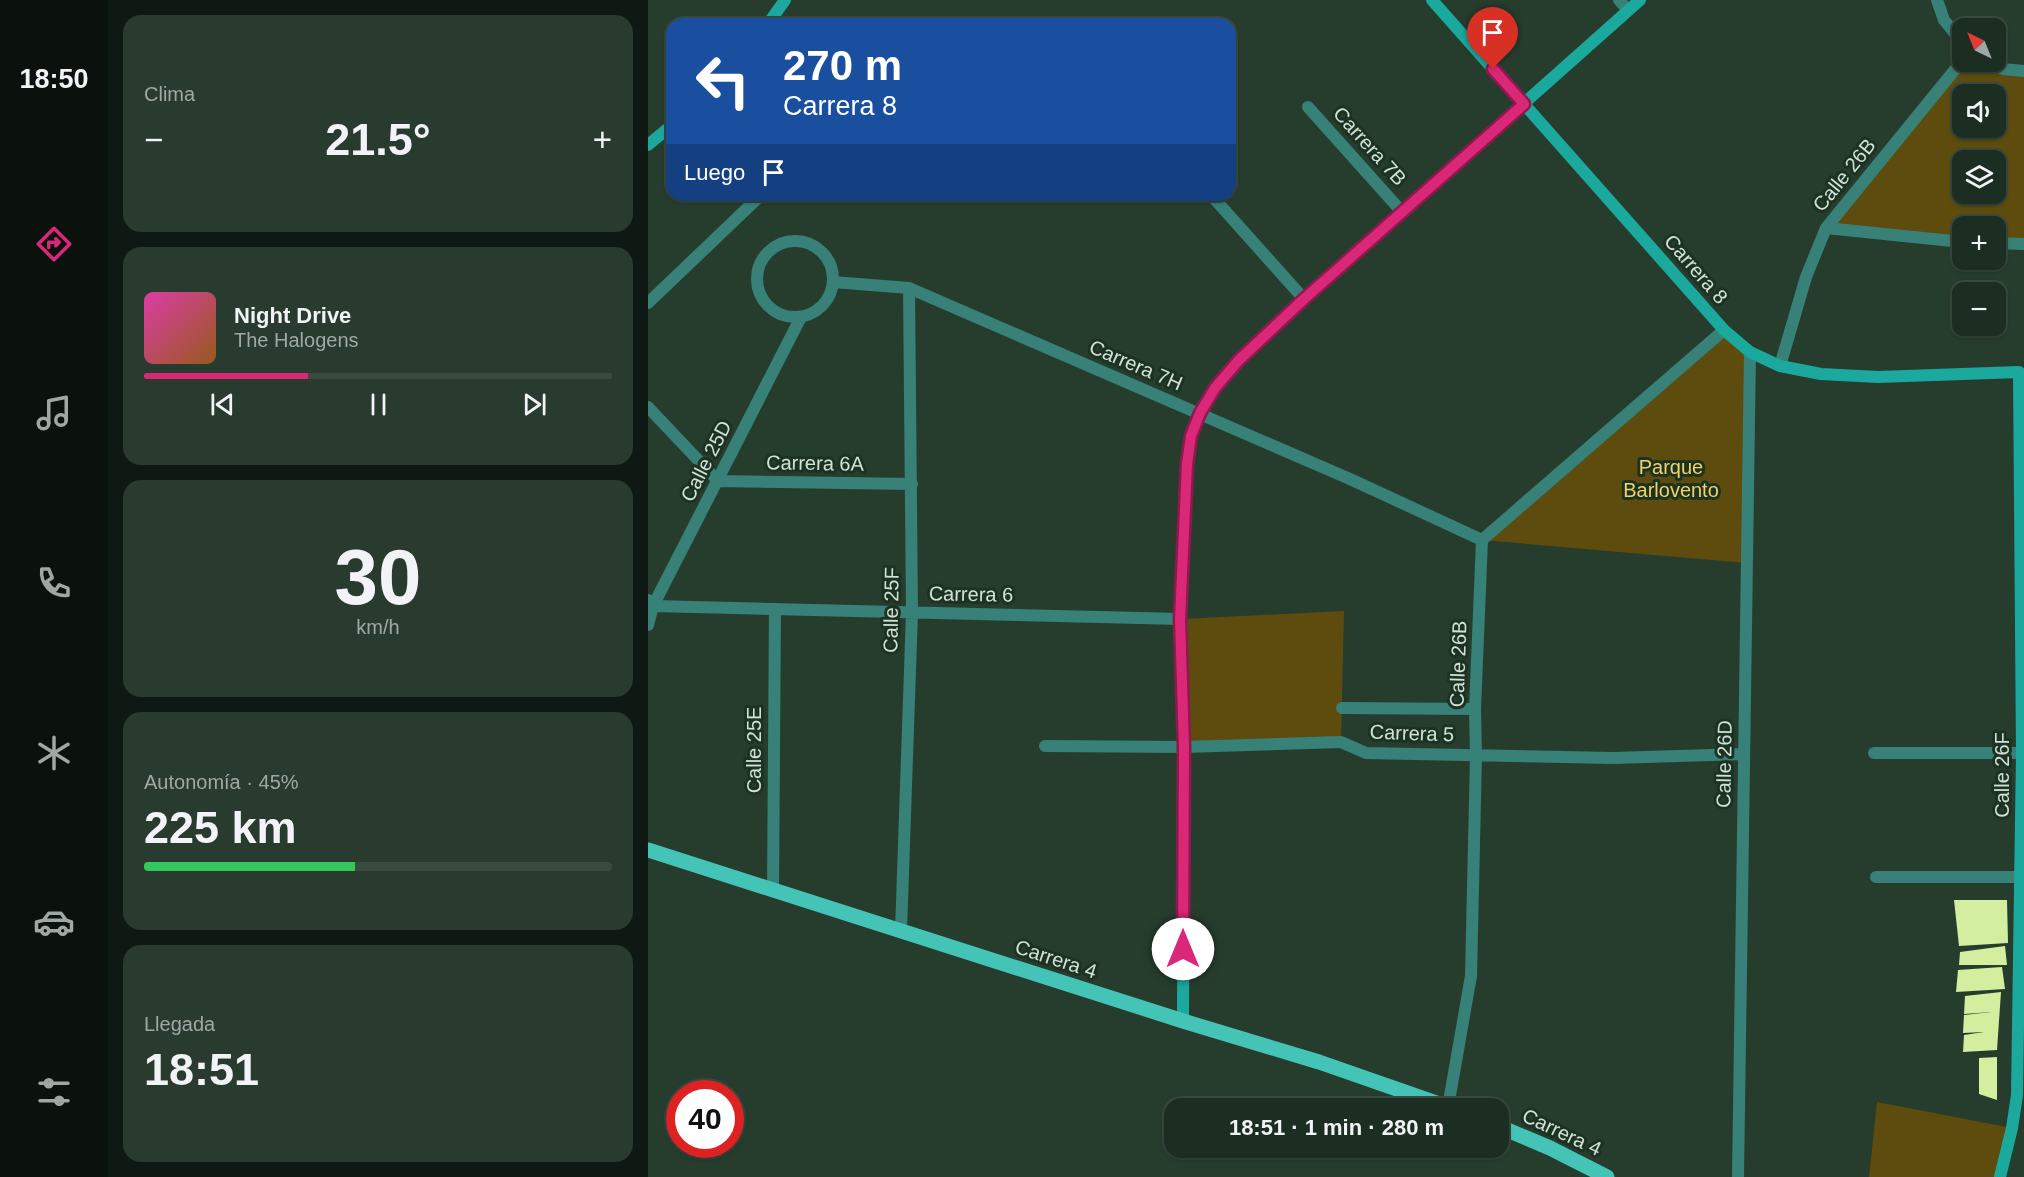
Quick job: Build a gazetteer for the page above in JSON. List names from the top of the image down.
{
  "streets": {
    "main road": ["Carrera 4"],
    "street": [
      "Carrera 7B",
      "Calle 26B",
      "Carrera 8",
      "Carrera 7H",
      "Calle 25D",
      "Carrera 6A",
      "Carrera 6",
      "Calle 25F",
      "Carrera 5",
      "Calle 25E",
      "Calle 26D",
      "Calle 26F"
    ]
  },
  "crossings": [
    ["Calle 26B", "Carrera 8"],
    ["Calle 26B", "Carrera 7H"],
    ["Calle 26B", "Carrera 5"],
    ["Carrera 8", "Calle 26D"],
    ["Carrera 8", "Calle 26F"],
    ["Carrera 7H", "Calle 25D"],
    ["Carrera 7H", "Calle 25F"],
    ["Calle 25D", "Carrera 6A"],
    ["Calle 25D", "Carrera 6"],
    ["Carrera 6A", "Calle 25F"],
    ["Carrera 6", "Calle 25F"],
    ["Carrera 6", "Calle 25E"],
    ["Calle 25F", "Carrera 4"],
    ["Carrera 5", "Calle 26D"],
    ["Calle 25E", "Carrera 4"]
  ],
  "parks": ["Parque Barlovento"],
  "north": "top left",
  "page": {
    "tabs": "18:50",
    "tile": [
      "Clima",
      ["30", "km/h"],
      ["Autonomía · 45%", "225 km"],
      ["Llegada", "18:51"]
    ],
    "map_buttons": ["+", "−"],
    "turn": ["270 m", "Carrera 8"],
    "heat": ["−", "21.5°", "+"],
    "then": "Luego",
    "song": ["Night Drive", "The Halogens"],
    "limit": "40",
    "trip": "18:51 · 1 min · 280 m"
  }
}
